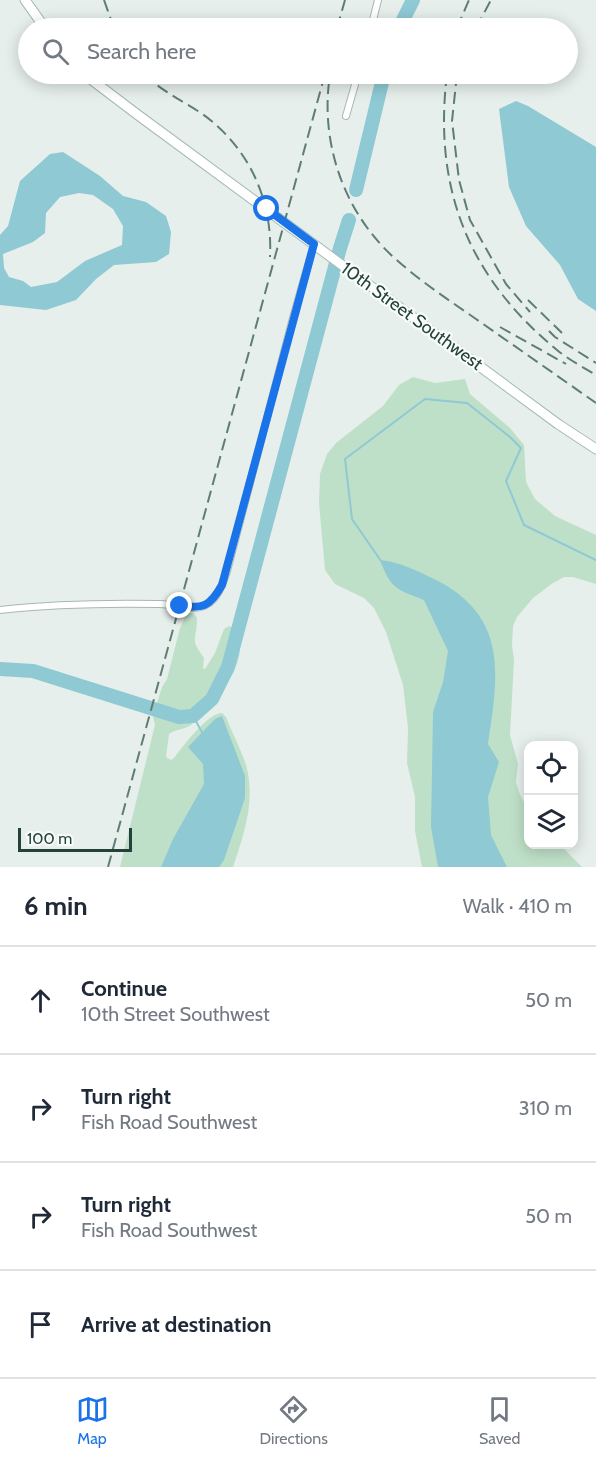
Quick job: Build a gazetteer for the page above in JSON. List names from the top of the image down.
{
  "streets": {
    "main road": ["10th Street Southwest"]
  },
  "scale_bar": "100 m",
  "page": {
    "search": "Search here",
    "scale": "100 m",
    "heading": ["6 min", "Walk · 410 m"],
    "list": [
      ["Continue", "10th Street Southwest", "50 m"],
      ["Turn right", "Fish Road Southwest", "310 m"],
      ["Turn right", "Fish Road Southwest", "50 m"],
      "Arrive at destination"
    ],
    "nav": ["Map", "Directions", "Saved"]
  }
}
